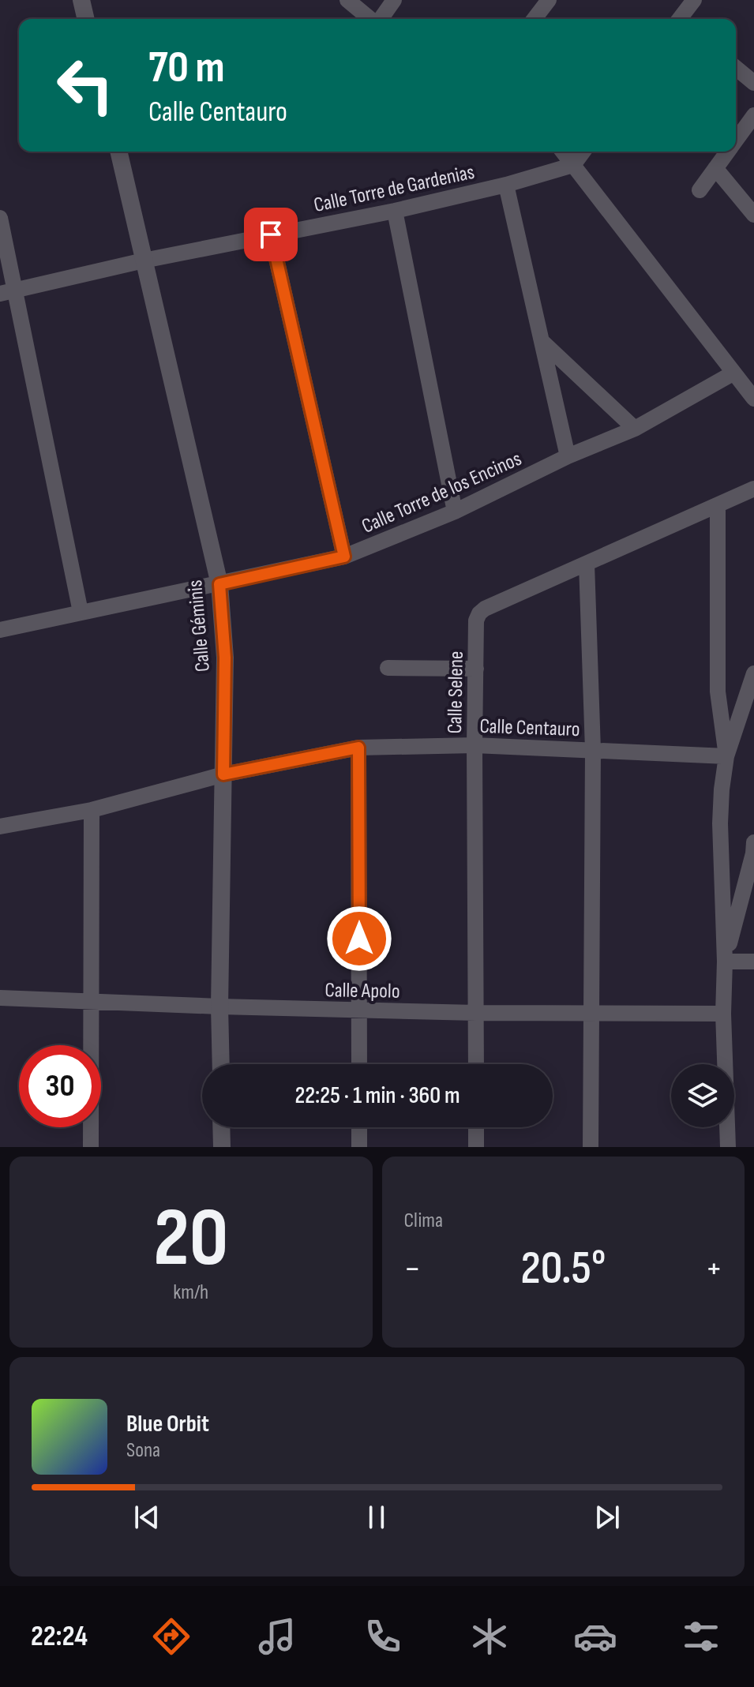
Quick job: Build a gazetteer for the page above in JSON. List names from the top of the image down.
{
  "streets": {
    "street": [
      "Calle Torre de Gardenias",
      "Calle Torre de los Encinos",
      "Calle Géminis",
      "Calle Selene",
      "Calle Centauro",
      "Calle Apolo"
    ]
  },
  "crossings": [
    ["Calle Torre de Gardenias", "Calle Géminis"],
    ["Calle Torre de los Encinos", "Calle Géminis"],
    ["Calle Géminis", "Calle Centauro"],
    ["Calle Géminis", "Calle Apolo"],
    ["Calle Selene", "Calle Centauro"],
    ["Calle Selene", "Calle Apolo"]
  ],
  "page": {
    "turn": ["70 m", "Calle Centauro"],
    "limit": "30",
    "trip": "22:25 · 1 min · 360 m",
    "tile": [
      ["20", "km/h"],
      "Clima"
    ],
    "heat": ["−", "20.5°", "+"],
    "song": ["Blue Orbit", "Sona"],
    "tabs": "22:24"
  }
}
